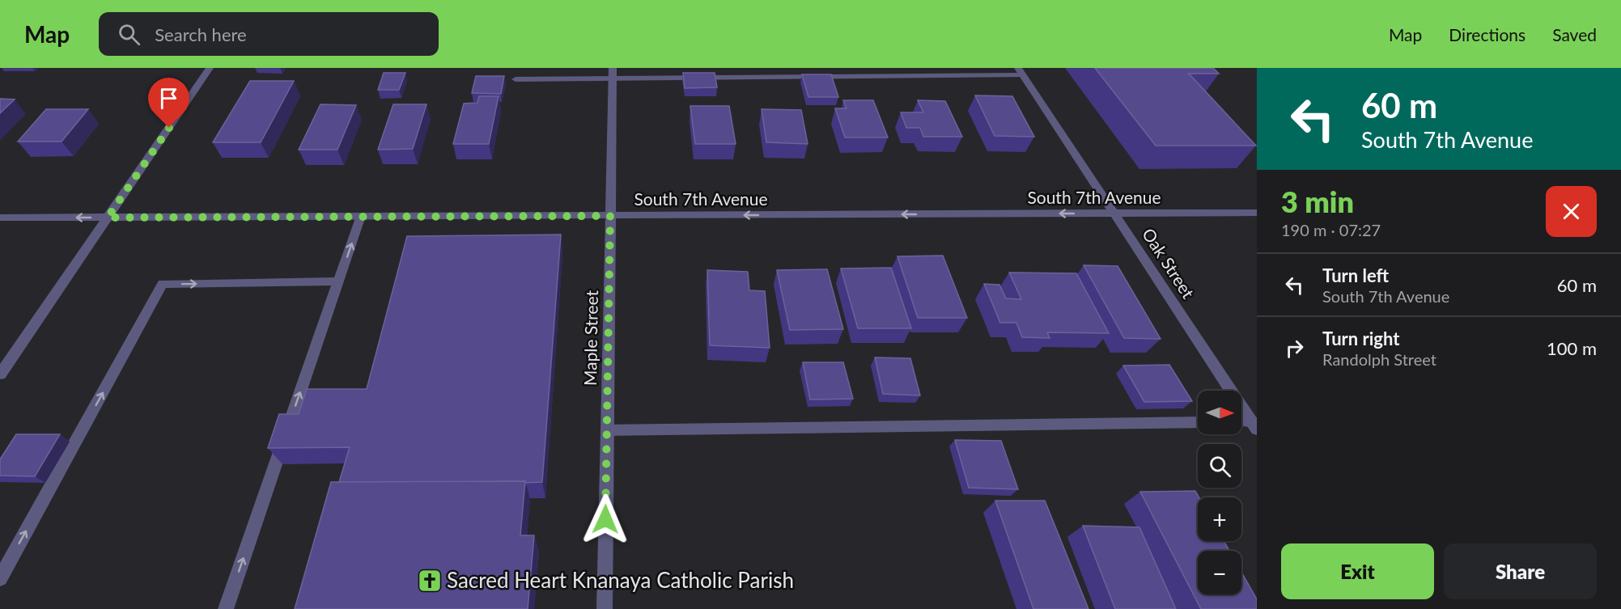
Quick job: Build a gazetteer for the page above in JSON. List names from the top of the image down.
{
  "streets": {
    "street": ["South 7th Avenue", "Oak Street", "Maple Street"]
  },
  "crossings": [
    ["South 7th Avenue", "Oak Street"],
    ["South 7th Avenue", "Maple Street"]
  ],
  "one_way": ["South 7th Avenue"],
  "places": {
    "church": ["Sacred Heart Knanaya Catholic Parish"]
  },
  "north": "right",
  "page": {
    "header": "Map",
    "search": "Search here",
    "nav": ["Map", "Directions", "Saved"],
    "turn": ["60 m", "South 7th Avenue"],
    "heading": ["3 min", "190 m · 07:27"],
    "list": [
      {
        "name": "Turn left",
        "note": "South 7th Avenue",
        "value": "60 m"
      },
      {
        "name": "Turn right",
        "note": "Randolph Street",
        "value": "100 m"
      }
    ],
    "map_buttons": ["+", "−"],
    "buttons": ["Exit", "Share"]
  }
}
